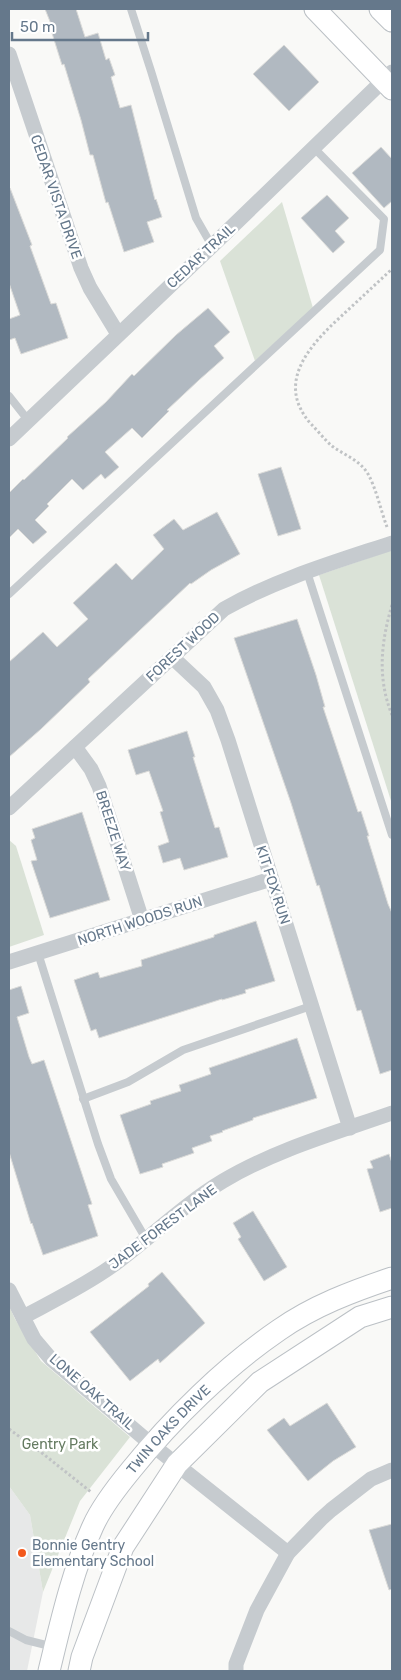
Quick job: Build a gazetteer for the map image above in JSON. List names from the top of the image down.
{
  "streets": {
    "street": [
      "CEDAR VISTA DRIVE",
      "CEDAR TRAIL",
      "FOREST WOOD",
      "BREEZE WAY",
      "KIT FOX RUN",
      "NORTH WOODS RUN",
      "JADE FOREST LANE",
      "LONE OAK TRAIL",
      "TWIN OAKS DRIVE"
    ]
  },
  "crossings": [
    ["CEDAR VISTA DRIVE", "CEDAR TRAIL"],
    ["FOREST WOOD", "BREEZE WAY"],
    ["FOREST WOOD", "KIT FOX RUN"],
    ["BREEZE WAY", "NORTH WOODS RUN"],
    ["KIT FOX RUN", "NORTH WOODS RUN"],
    ["KIT FOX RUN", "JADE FOREST LANE"],
    ["JADE FOREST LANE", "LONE OAK TRAIL"],
    ["LONE OAK TRAIL", "TWIN OAKS DRIVE"]
  ],
  "parks": ["Gentry Park"],
  "places": ["Bonnie Gentry Elementary School"],
  "scale_bar": "50 m"
}
